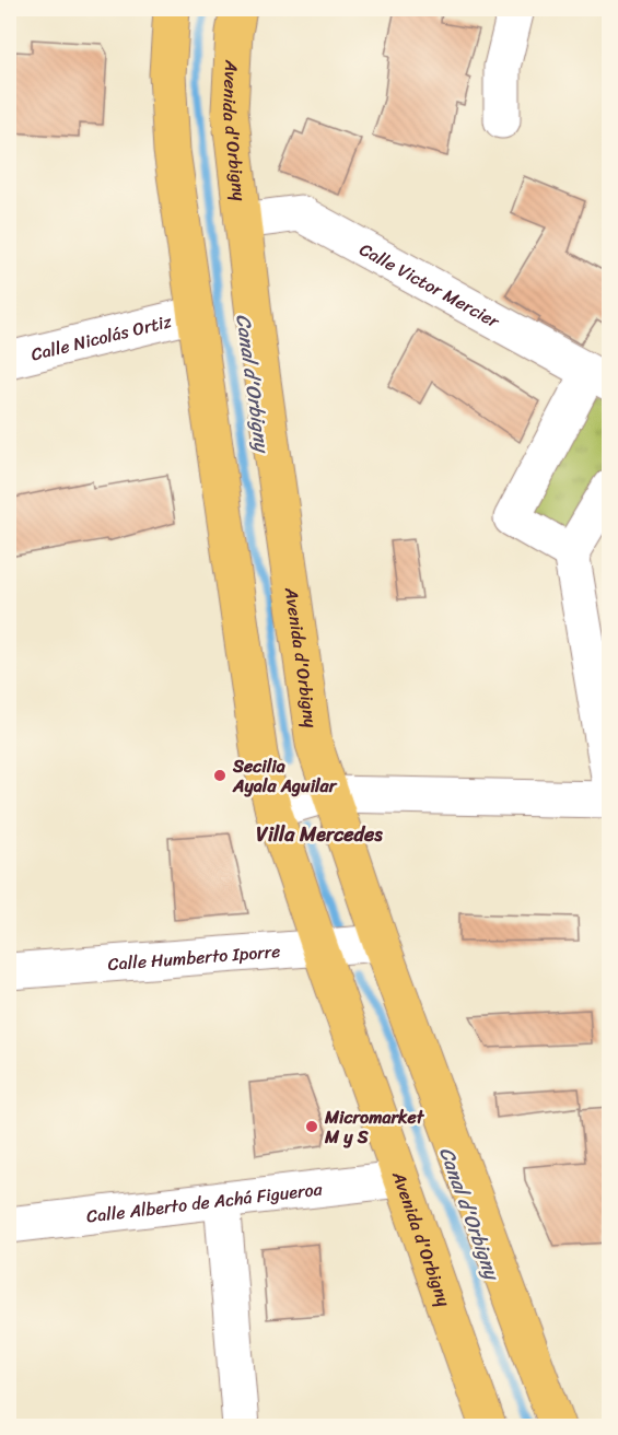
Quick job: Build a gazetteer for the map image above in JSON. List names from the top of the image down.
{
  "streets": {
    "main road": ["Avenida d'Orbigny"],
    "street": [
      "Calle Victor Mercier",
      "Calle Nicolás Ortiz",
      "Calle Humberto Iporre",
      "Calle Alberto de Achá Figueroa"
    ]
  },
  "crossings": [
    ["Avenida d'Orbigny", "Calle Victor Mercier"],
    ["Avenida d'Orbigny", "Calle Nicolás Ortiz"],
    ["Avenida d'Orbigny", "Calle Humberto Iporre"],
    ["Avenida d'Orbigny", "Calle Alberto de Achá Figueroa"]
  ],
  "districts": ["Villa Mercedes"],
  "water": ["Canal d'Orbigny"],
  "places": ["Secilia Ayala Aguilar", "Micromarket M y S"]
}
